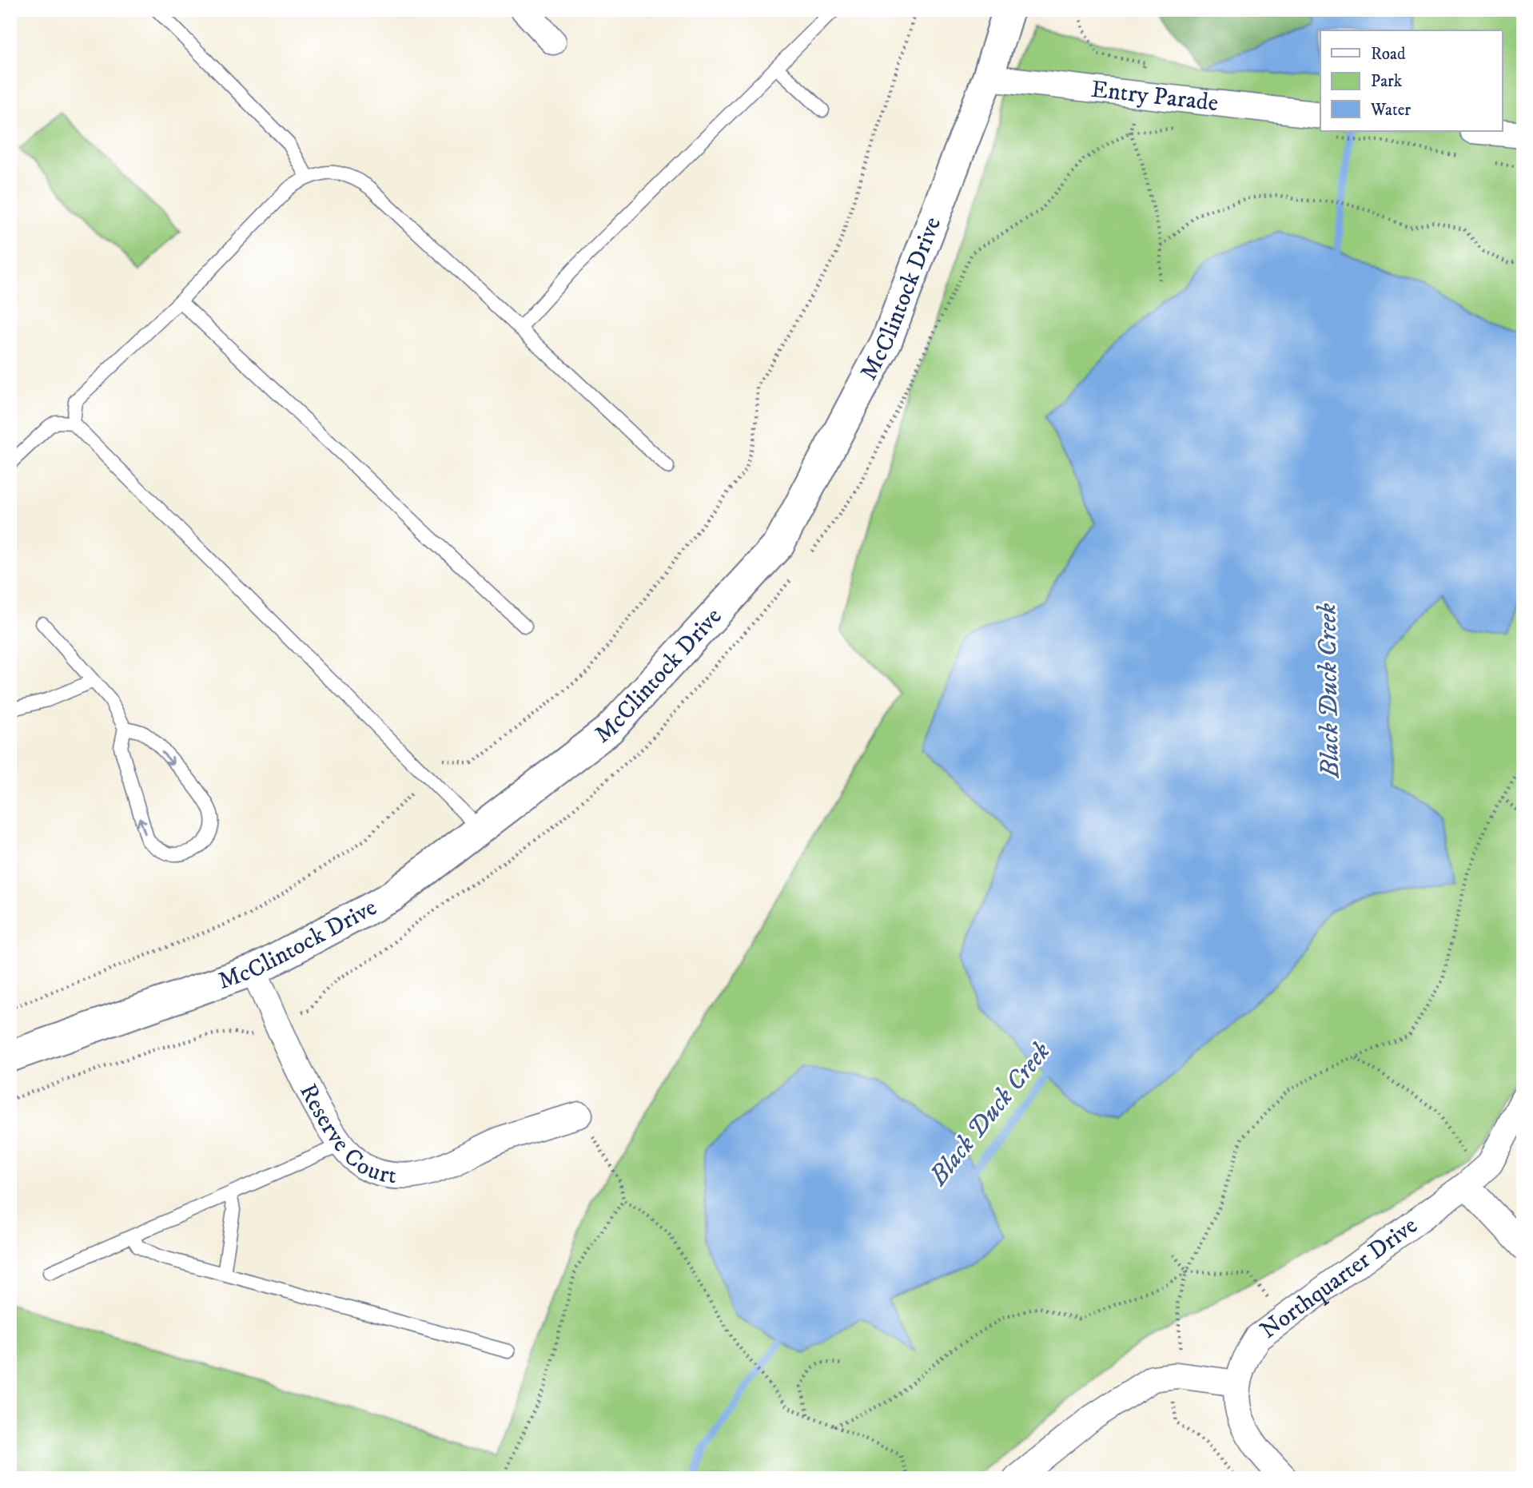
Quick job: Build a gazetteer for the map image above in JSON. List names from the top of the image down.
{
  "streets": {
    "street": [
      "Entry Parade",
      "McClintock Drive",
      "Reserve Court",
      "Northquarter Drive"
    ]
  },
  "crossings": [
    ["Entry Parade", "McClintock Drive"],
    ["McClintock Drive", "Reserve Court"]
  ],
  "water": ["Black Duck Creek"],
  "legend": ["Road", "Park", "Water"]
}
